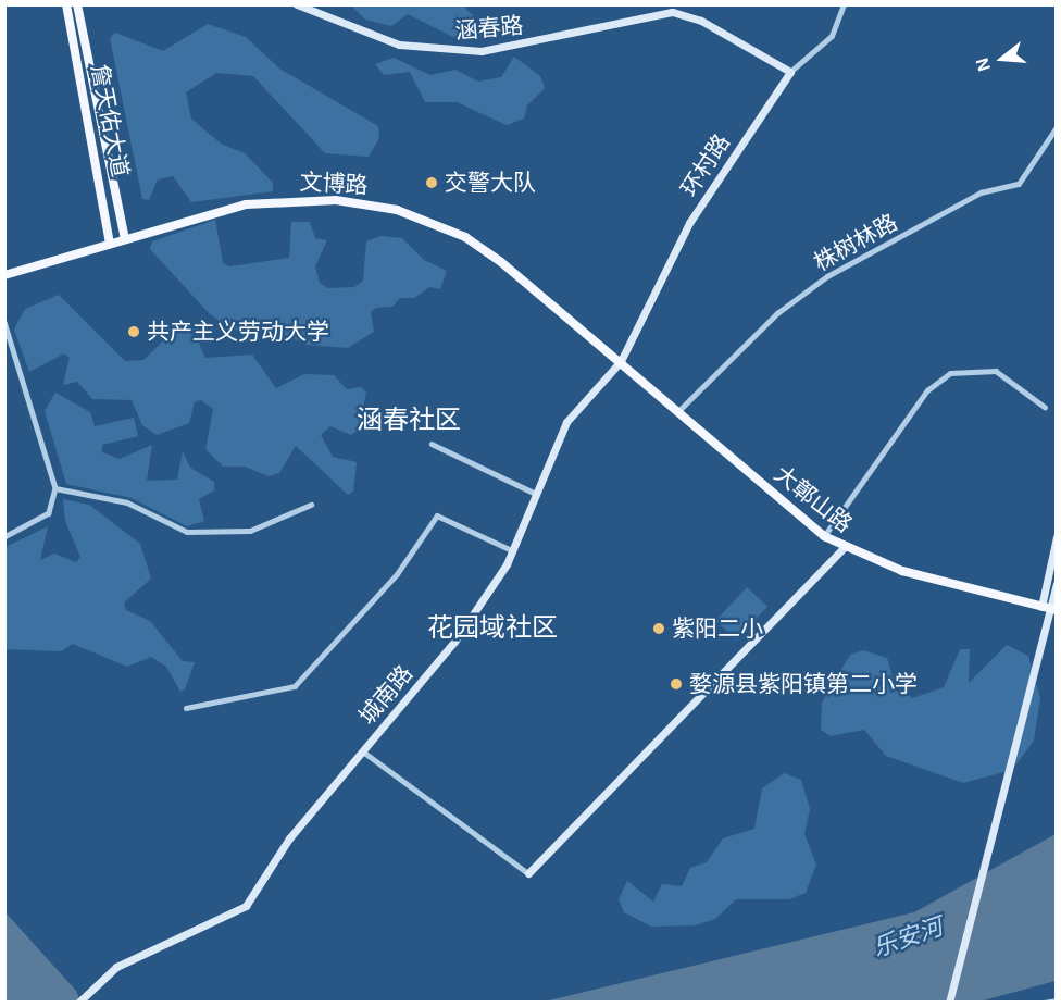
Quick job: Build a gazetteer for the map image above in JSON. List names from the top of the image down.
{
  "streets": {
    "main road": ["詹天佑大道", "文博路", "大鄣山路"],
    "street": [
      "涵春路",
      "环村路",
      "株树林路",
      "城南路"
    ]
  },
  "crossings": [
    ["涵春路", "环村路"],
    ["詹天佑大道", "文博路"],
    ["环村路", "文博路"],
    ["环村路", "大鄣山路"],
    ["环村路", "城南路"],
    ["文博路", "大鄣山路"],
    ["文博路", "城南路"],
    ["株树林路", "大鄣山路"],
    ["大鄣山路", "城南路"]
  ],
  "districts": ["涵春社区", "花园域社区"],
  "water": ["乐安河"],
  "places": [
    "交警大队",
    "共产主义劳动大学",
    "紫阳二小",
    "婺源县紫阳镇第二小学"
  ],
  "north": "left"
}
